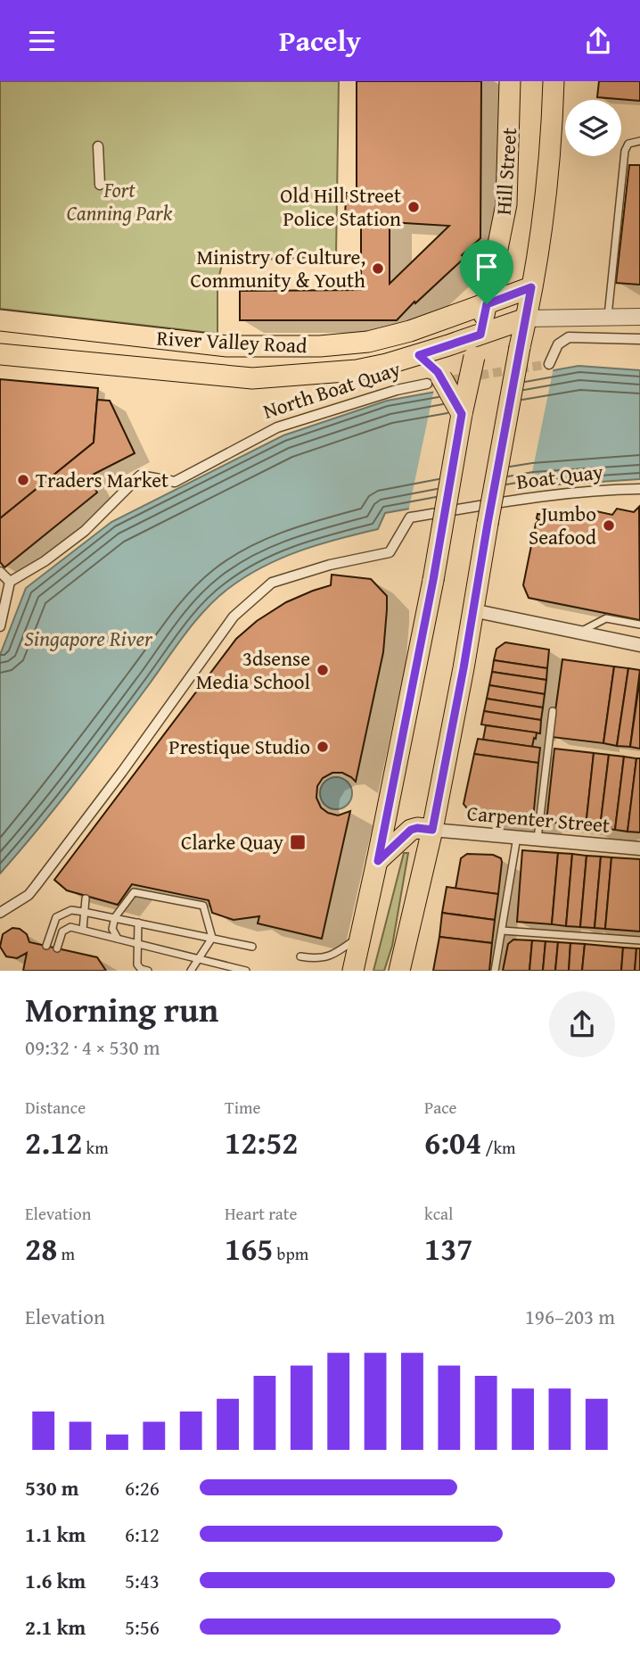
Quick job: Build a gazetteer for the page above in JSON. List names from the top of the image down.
{
  "streets": {
    "main road": ["Hill Street", "River Valley Road"],
    "street": ["North Boat Quay", "Boat Quay", "Carpenter Street"]
  },
  "crossings": [
    ["Hill Street", "River Valley Road"],
    ["Hill Street", "Carpenter Street"]
  ],
  "water": ["Singapore River"],
  "parks": ["Fort Canning Park"],
  "places": {
    "other": [
      "Old Hill Street Police Station",
      "Ministry of Culture, Community & Youth",
      "Traders Market",
      "Jumbo Seafood",
      "3dsense Media School",
      "Prestique Studio"
    ],
    "transit": ["Clarke Quay"]
  },
  "page": {
    "header": "Pacely",
    "heading": ["Morning run", "09:32 · 4 × 530 m"],
    "stats": [
      ["Distance", "2.12 km"],
      ["Time", "12:52"],
      ["Pace", "6:04 /km"],
      ["Elevation", "28 m"],
      ["Heart rate", "165 bpm"],
      ["kcal", "137"]
    ],
    "chart": ["Elevation", "196–203 m"],
    "list": [
      {
        "name": "530 m",
        "note": "6:26"
      },
      {
        "name": "1.1 km",
        "note": "6:12"
      },
      {
        "name": "1.6 km",
        "note": "5:43"
      },
      {
        "name": "2.1 km",
        "note": "5:56"
      }
    ]
  }
}
